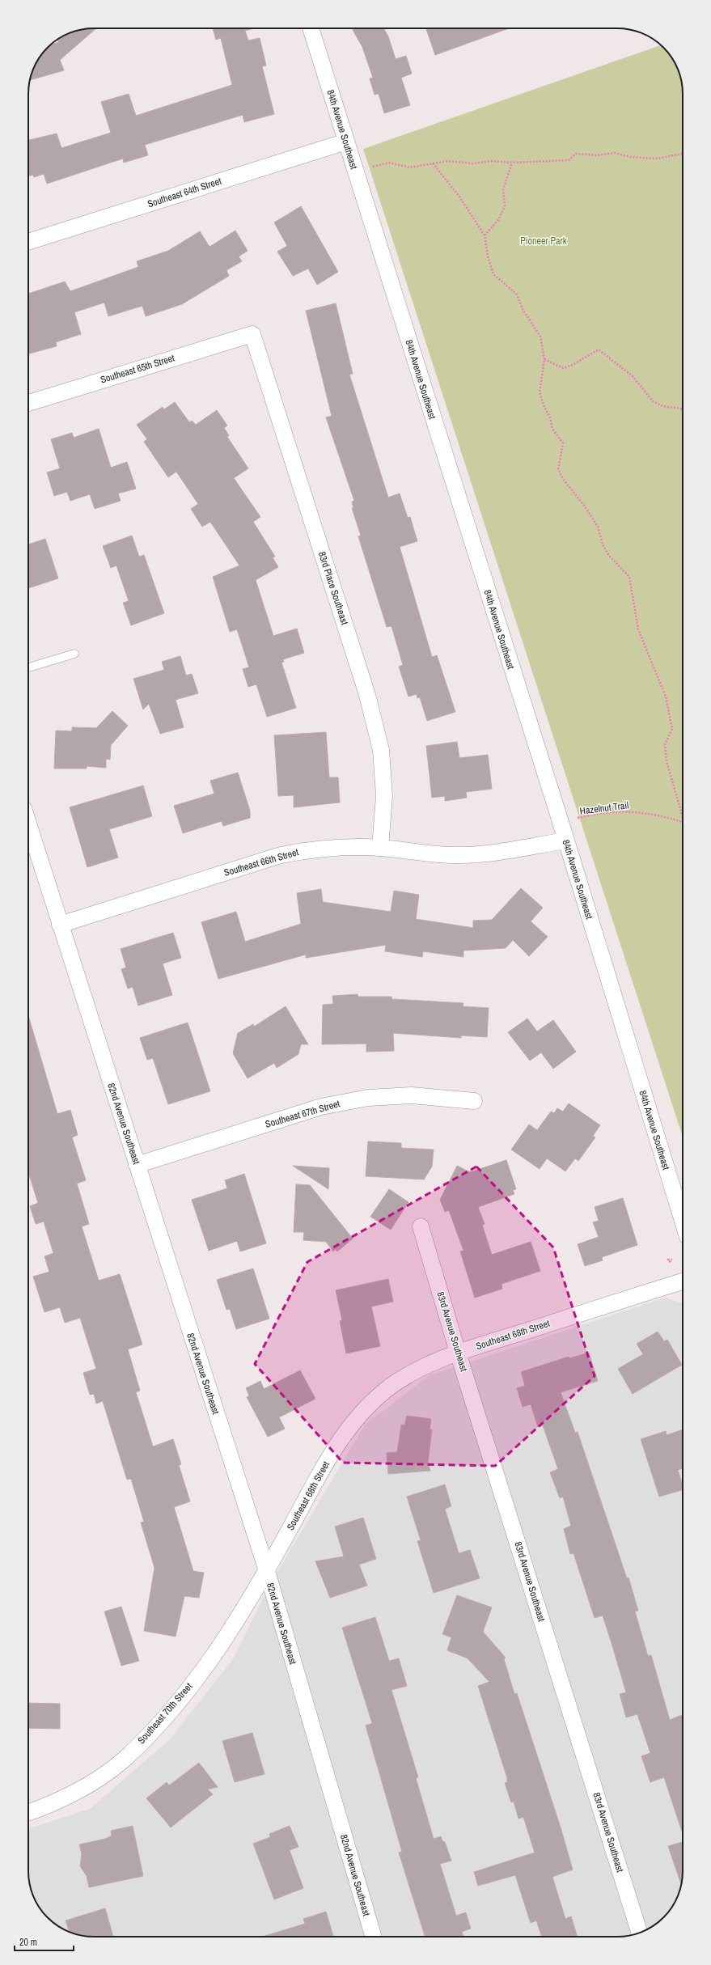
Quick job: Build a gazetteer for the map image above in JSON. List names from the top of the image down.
{
  "streets": {
    "street": [
      "84th Avenue Southeast",
      "Southeast 64th Street",
      "Southeast 65th Street",
      "83rd Place Southeast",
      "Southeast 66th Street",
      "Southeast 67th Street",
      "82nd Avenue Southeast",
      "83rd Avenue Southeast",
      "Southeast 68th Street",
      "Southeast 70th Street"
    ],
    "path": ["Hazelnut Trail"]
  },
  "crossings": [
    ["84th Avenue Southeast", "Southeast 64th Street"],
    ["84th Avenue Southeast", "Hazelnut Trail"],
    ["84th Avenue Southeast", "Southeast 66th Street"],
    ["Southeast 65th Street", "83rd Place Southeast"],
    ["83rd Place Southeast", "Southeast 66th Street"],
    ["Southeast 66th Street", "82nd Avenue Southeast"],
    ["Southeast 67th Street", "82nd Avenue Southeast"],
    ["82nd Avenue Southeast", "Southeast 68th Street"],
    ["82nd Avenue Southeast", "Southeast 70th Street"],
    ["83rd Avenue Southeast", "Southeast 68th Street"],
    ["Southeast 68th Street", "Southeast 70th Street"]
  ],
  "parks": ["Pioneer Park"],
  "scale_bar": "20 m"
}
